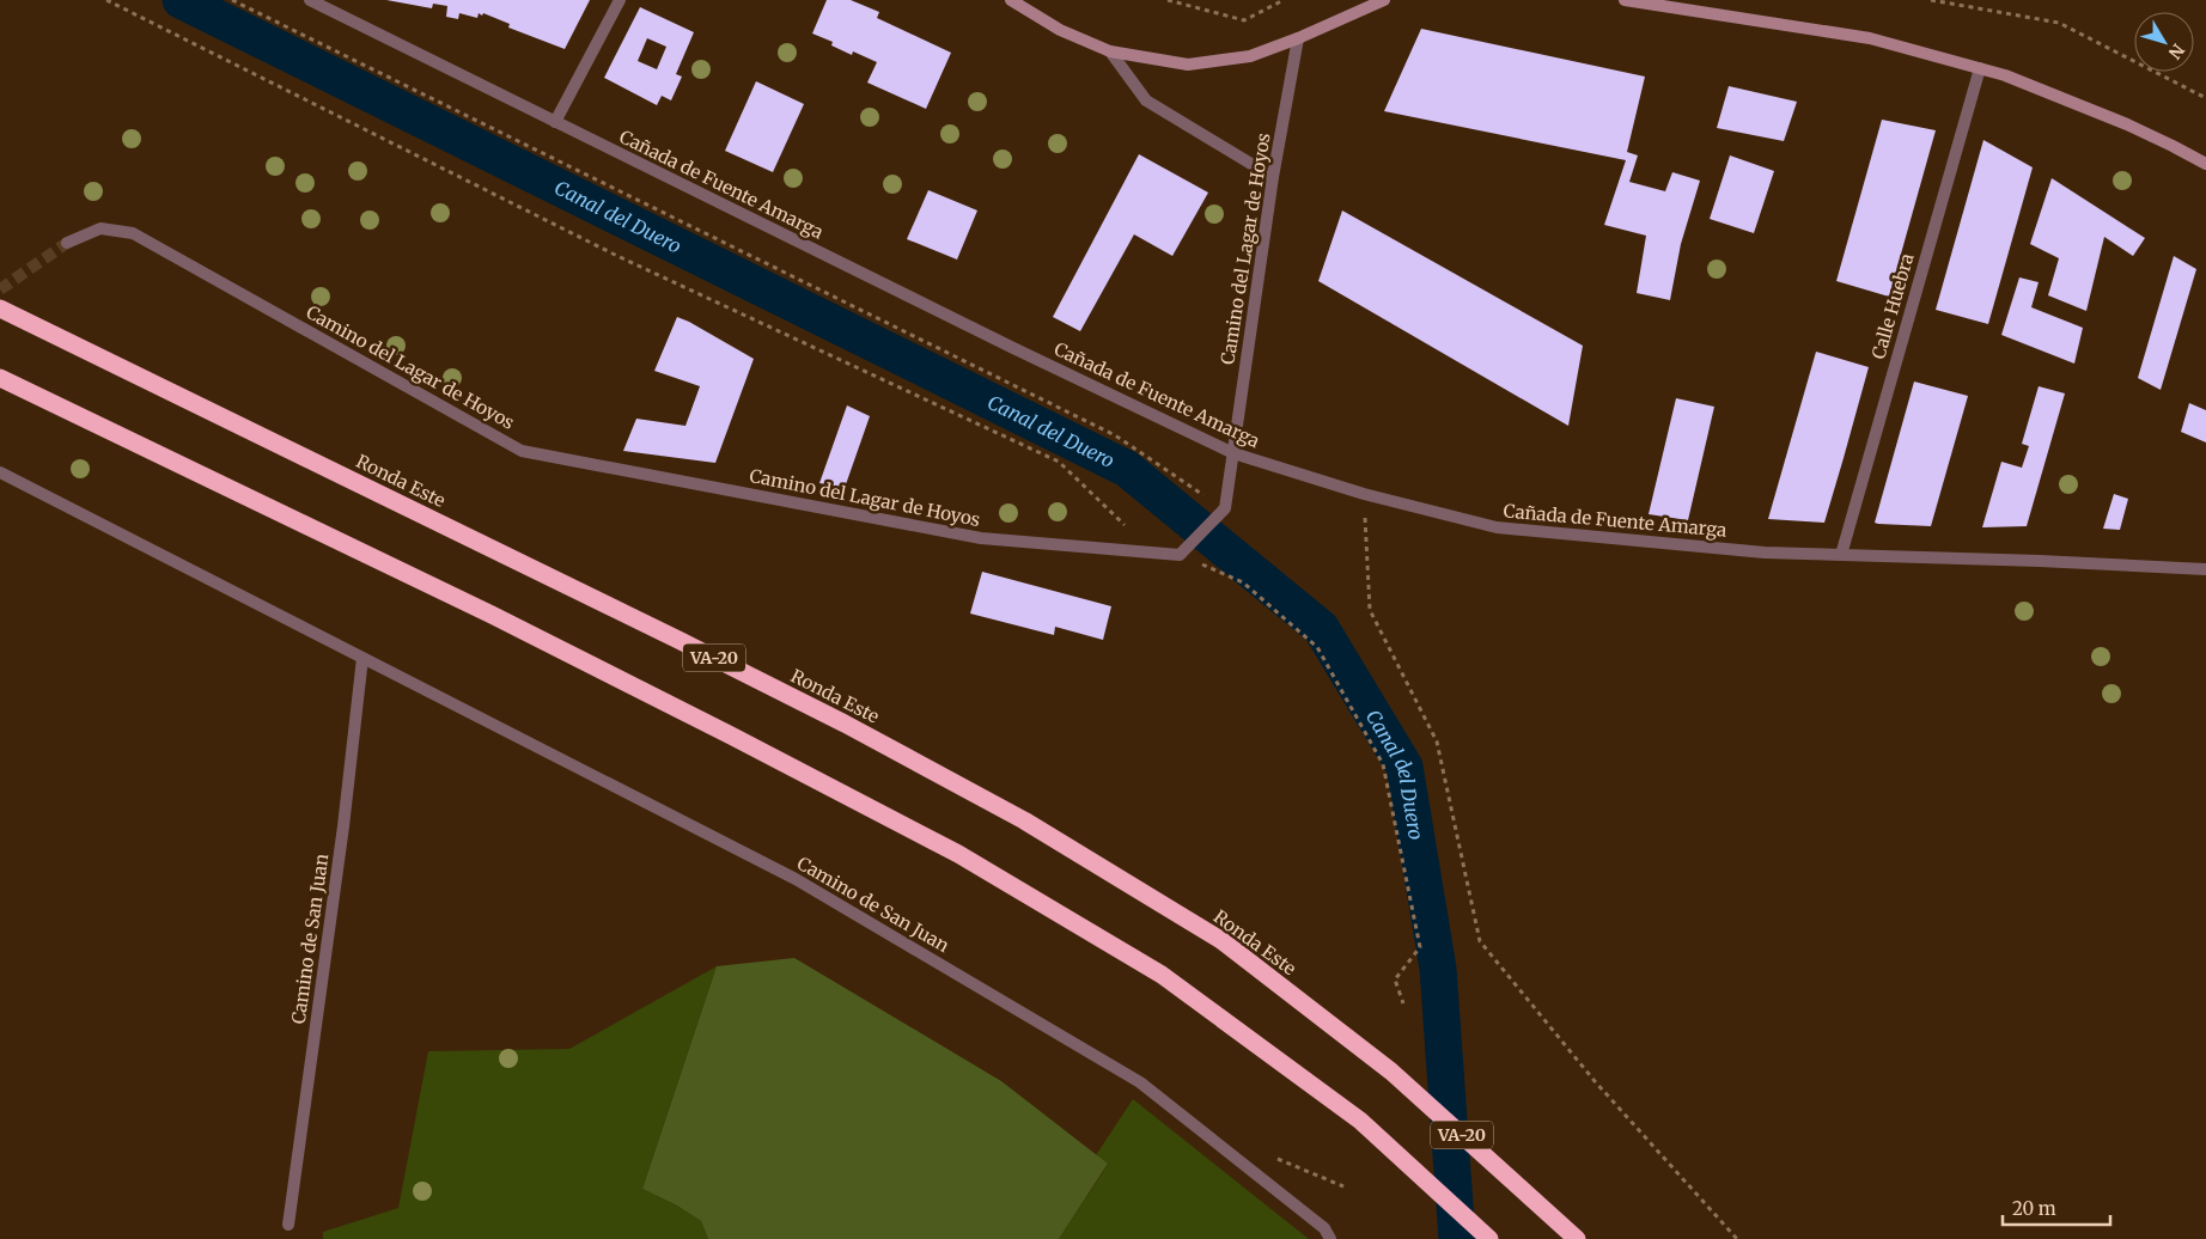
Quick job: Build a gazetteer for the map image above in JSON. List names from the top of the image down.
{
  "streets": {
    "highway": ["Ronda Este", "VA-20"],
    "street": [
      "Cañada de Fuente Amarga",
      "Camino del Lagar de Hoyos",
      "Calle Huebra",
      "Camino de San Juan"
    ]
  },
  "crossings": [
    ["Cañada de Fuente Amarga", "Camino del Lagar de Hoyos"],
    ["Cañada de Fuente Amarga", "Calle Huebra"]
  ],
  "water": ["Canal del Duero"],
  "scale_bar": "20 m",
  "north": "bottom right"
}
